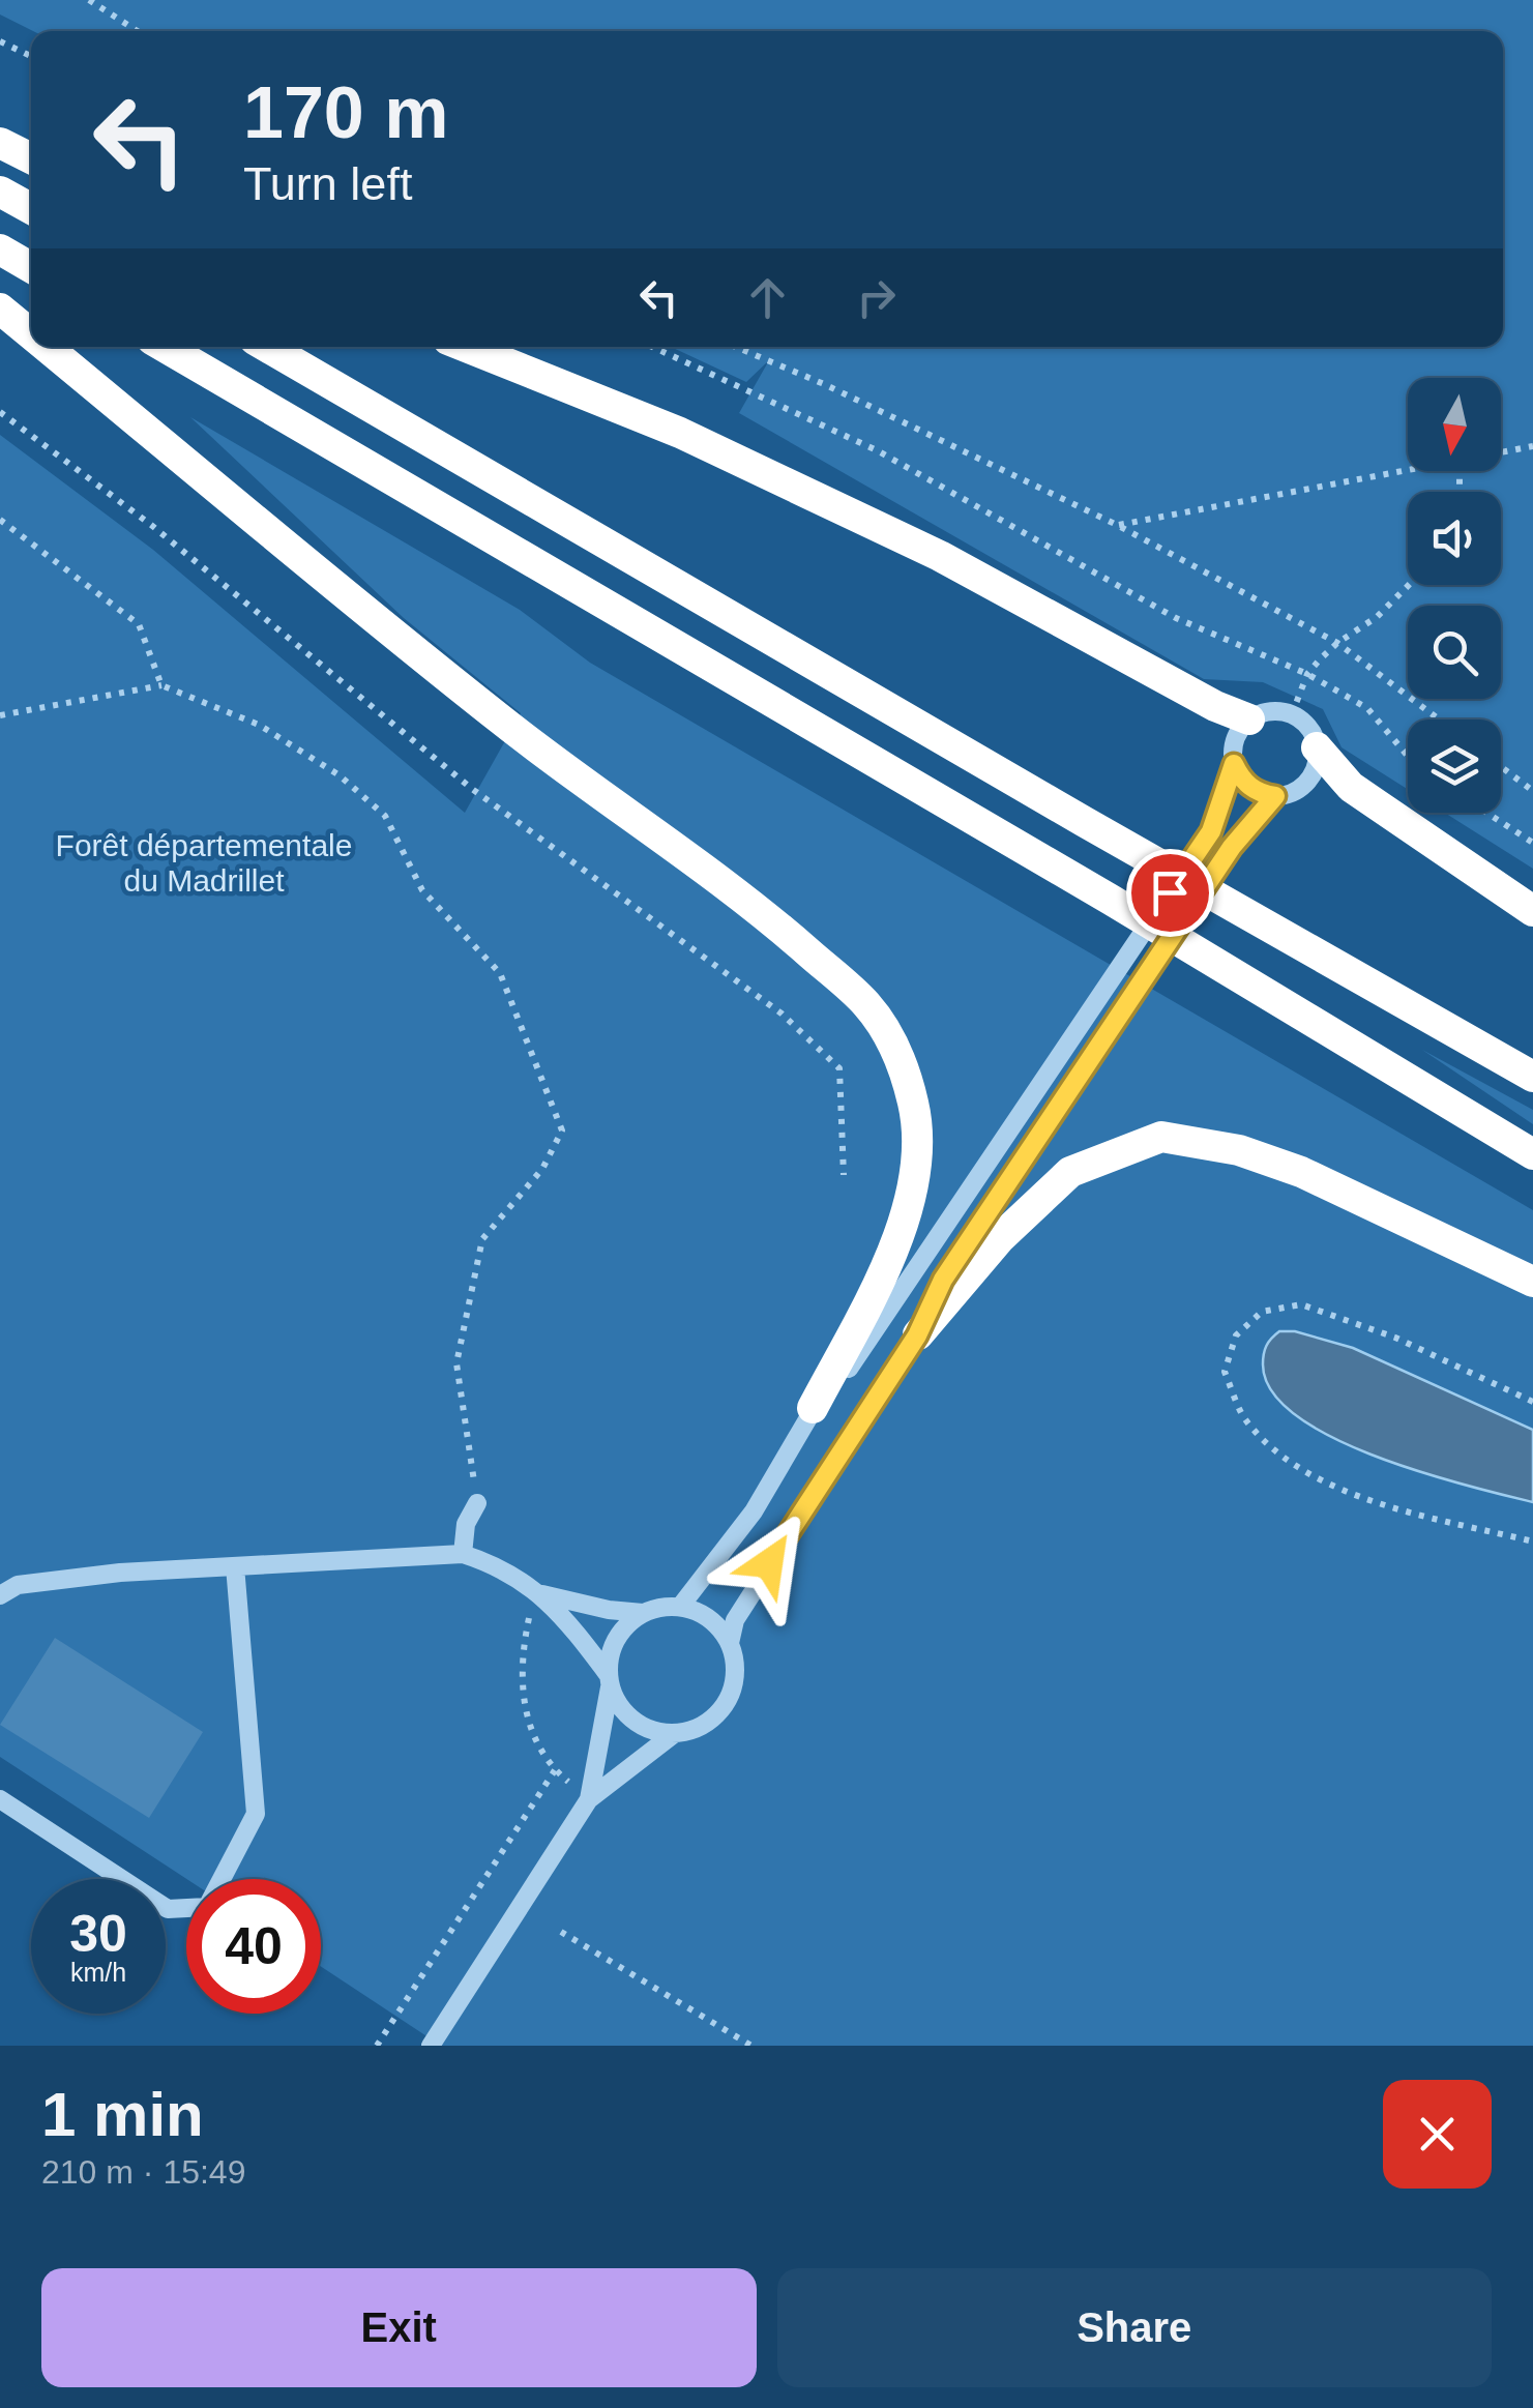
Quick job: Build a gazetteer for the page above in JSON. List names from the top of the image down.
{
  "parks": ["Forêt départementale du Madrillet"],
  "north": "bottom",
  "page": {
    "turn": ["170 m", "Turn left"],
    "speed": "30 km/h",
    "limit": "40",
    "heading": ["1 min", "210 m · 15:49"],
    "buttons": ["Exit", "Share"]
  }
}
